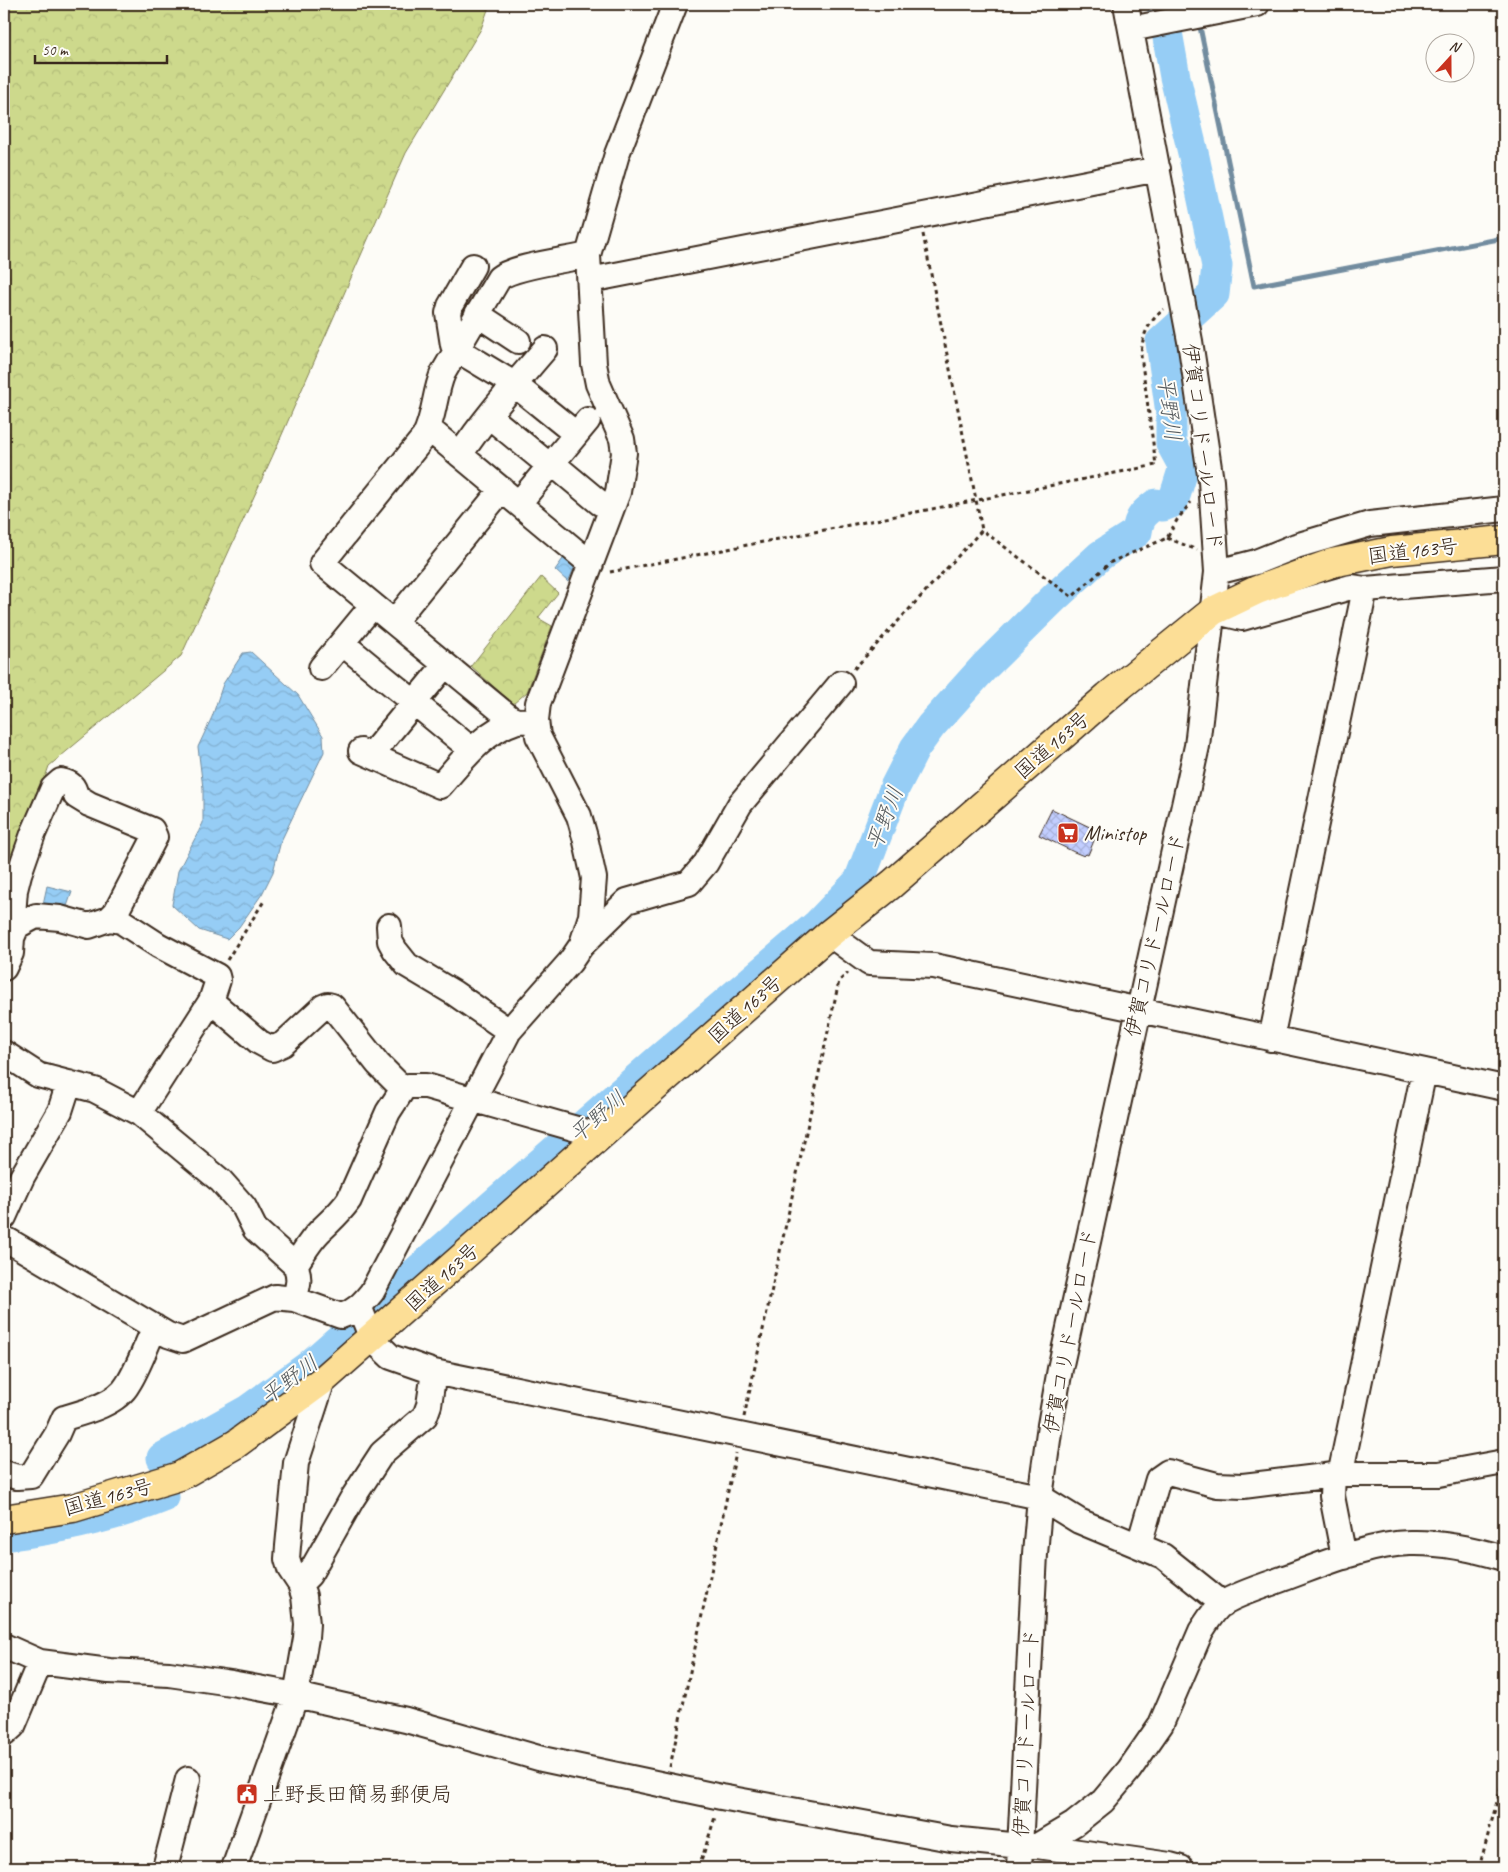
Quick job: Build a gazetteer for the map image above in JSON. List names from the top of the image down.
{
  "streets": {
    "highway": ["国道163号"],
    "street": ["伊賀コリドールロード"]
  },
  "crossings": [
    ["伊賀コリドールロード", "国道163号"]
  ],
  "water": ["平野川"],
  "places": {
    "supermarket": ["Ministop"],
    "public building": ["上野長田簡易郵便局"]
  },
  "scale_bar": "50 m",
  "north": "top"
}
